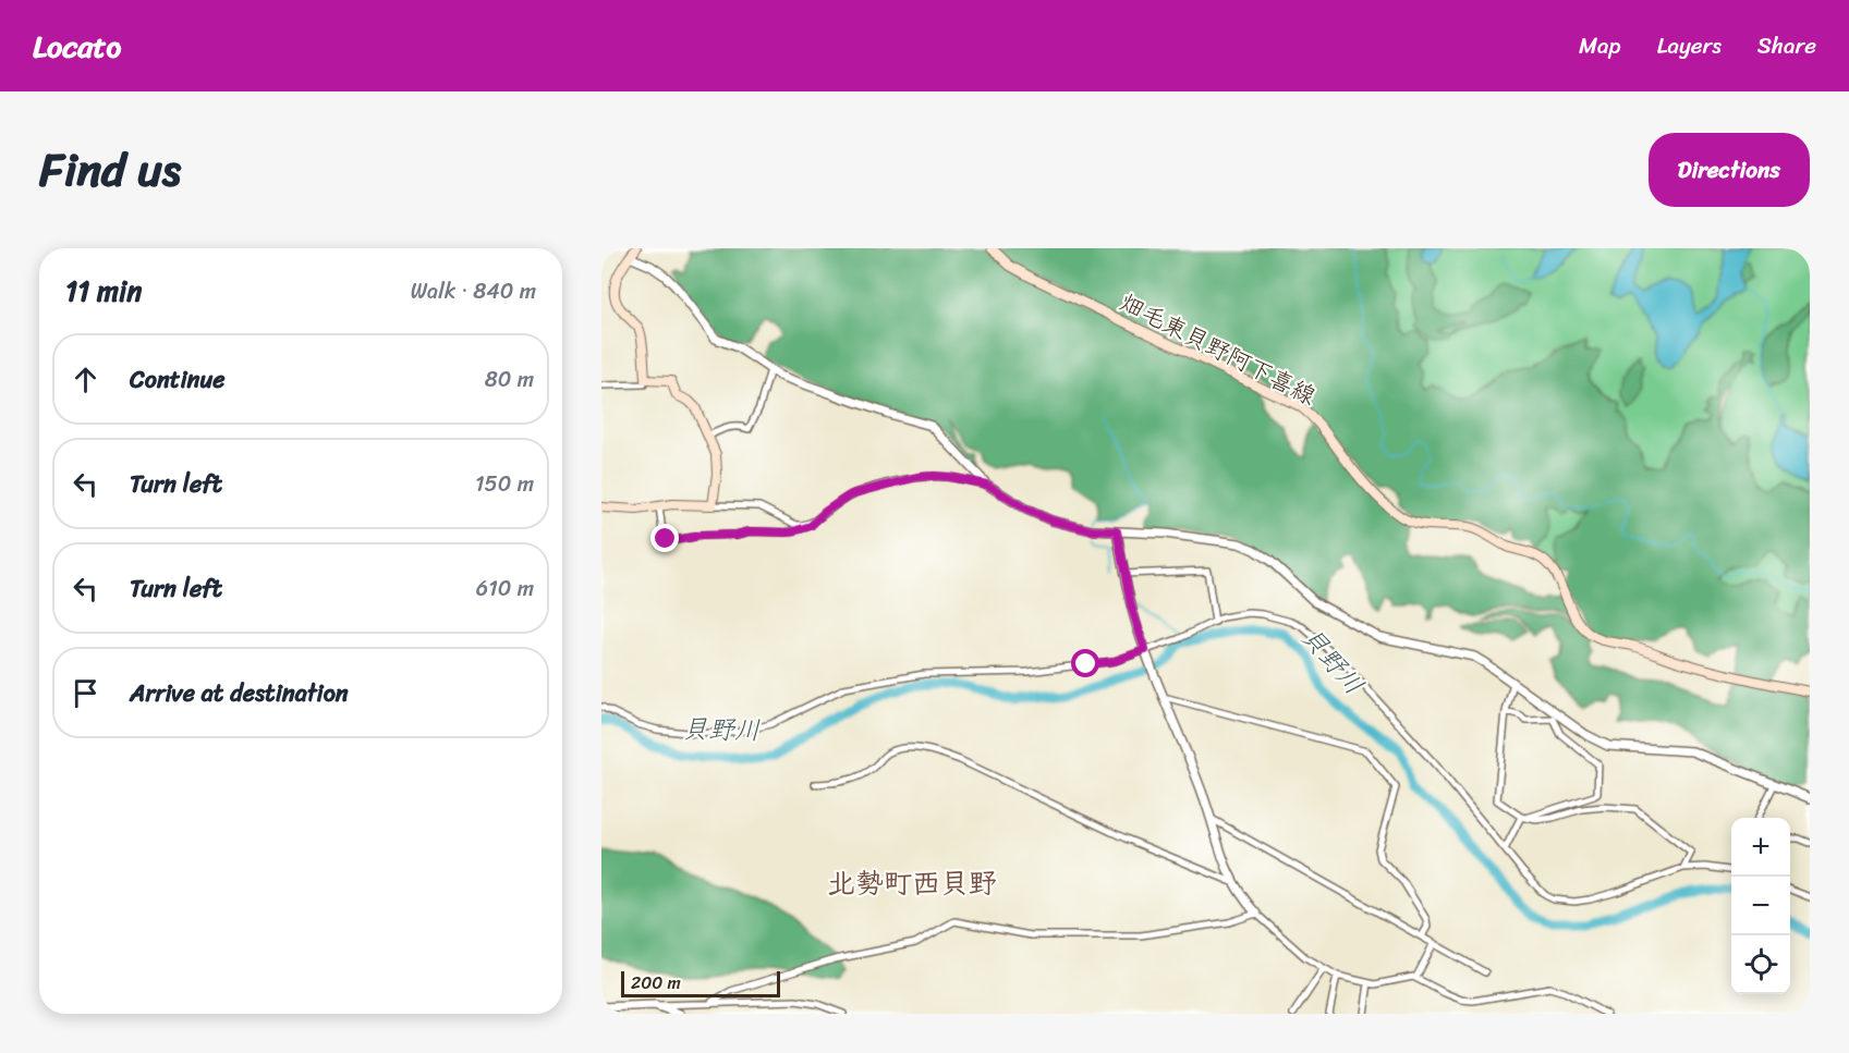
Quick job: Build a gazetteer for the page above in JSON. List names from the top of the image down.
{
  "streets": {
    "main road": ["畑毛東貝野阿下喜線"]
  },
  "districts": ["北勢町西貝野"],
  "water": ["貝野川"],
  "scale_bar": "200 m",
  "page": {
    "header": "Locato",
    "nav": ["Map", "Layers", "Share"],
    "title": "Find us",
    "buttons": "Directions",
    "heading": ["11 min", "Walk · 840 m"],
    "list": [
      ["Continue", "80 m"],
      ["Turn left", "150 m"],
      ["Turn left", "610 m"],
      "Arrive at destination"
    ],
    "map_buttons": ["+", "−"],
    "scale": "200 m"
  }
}
